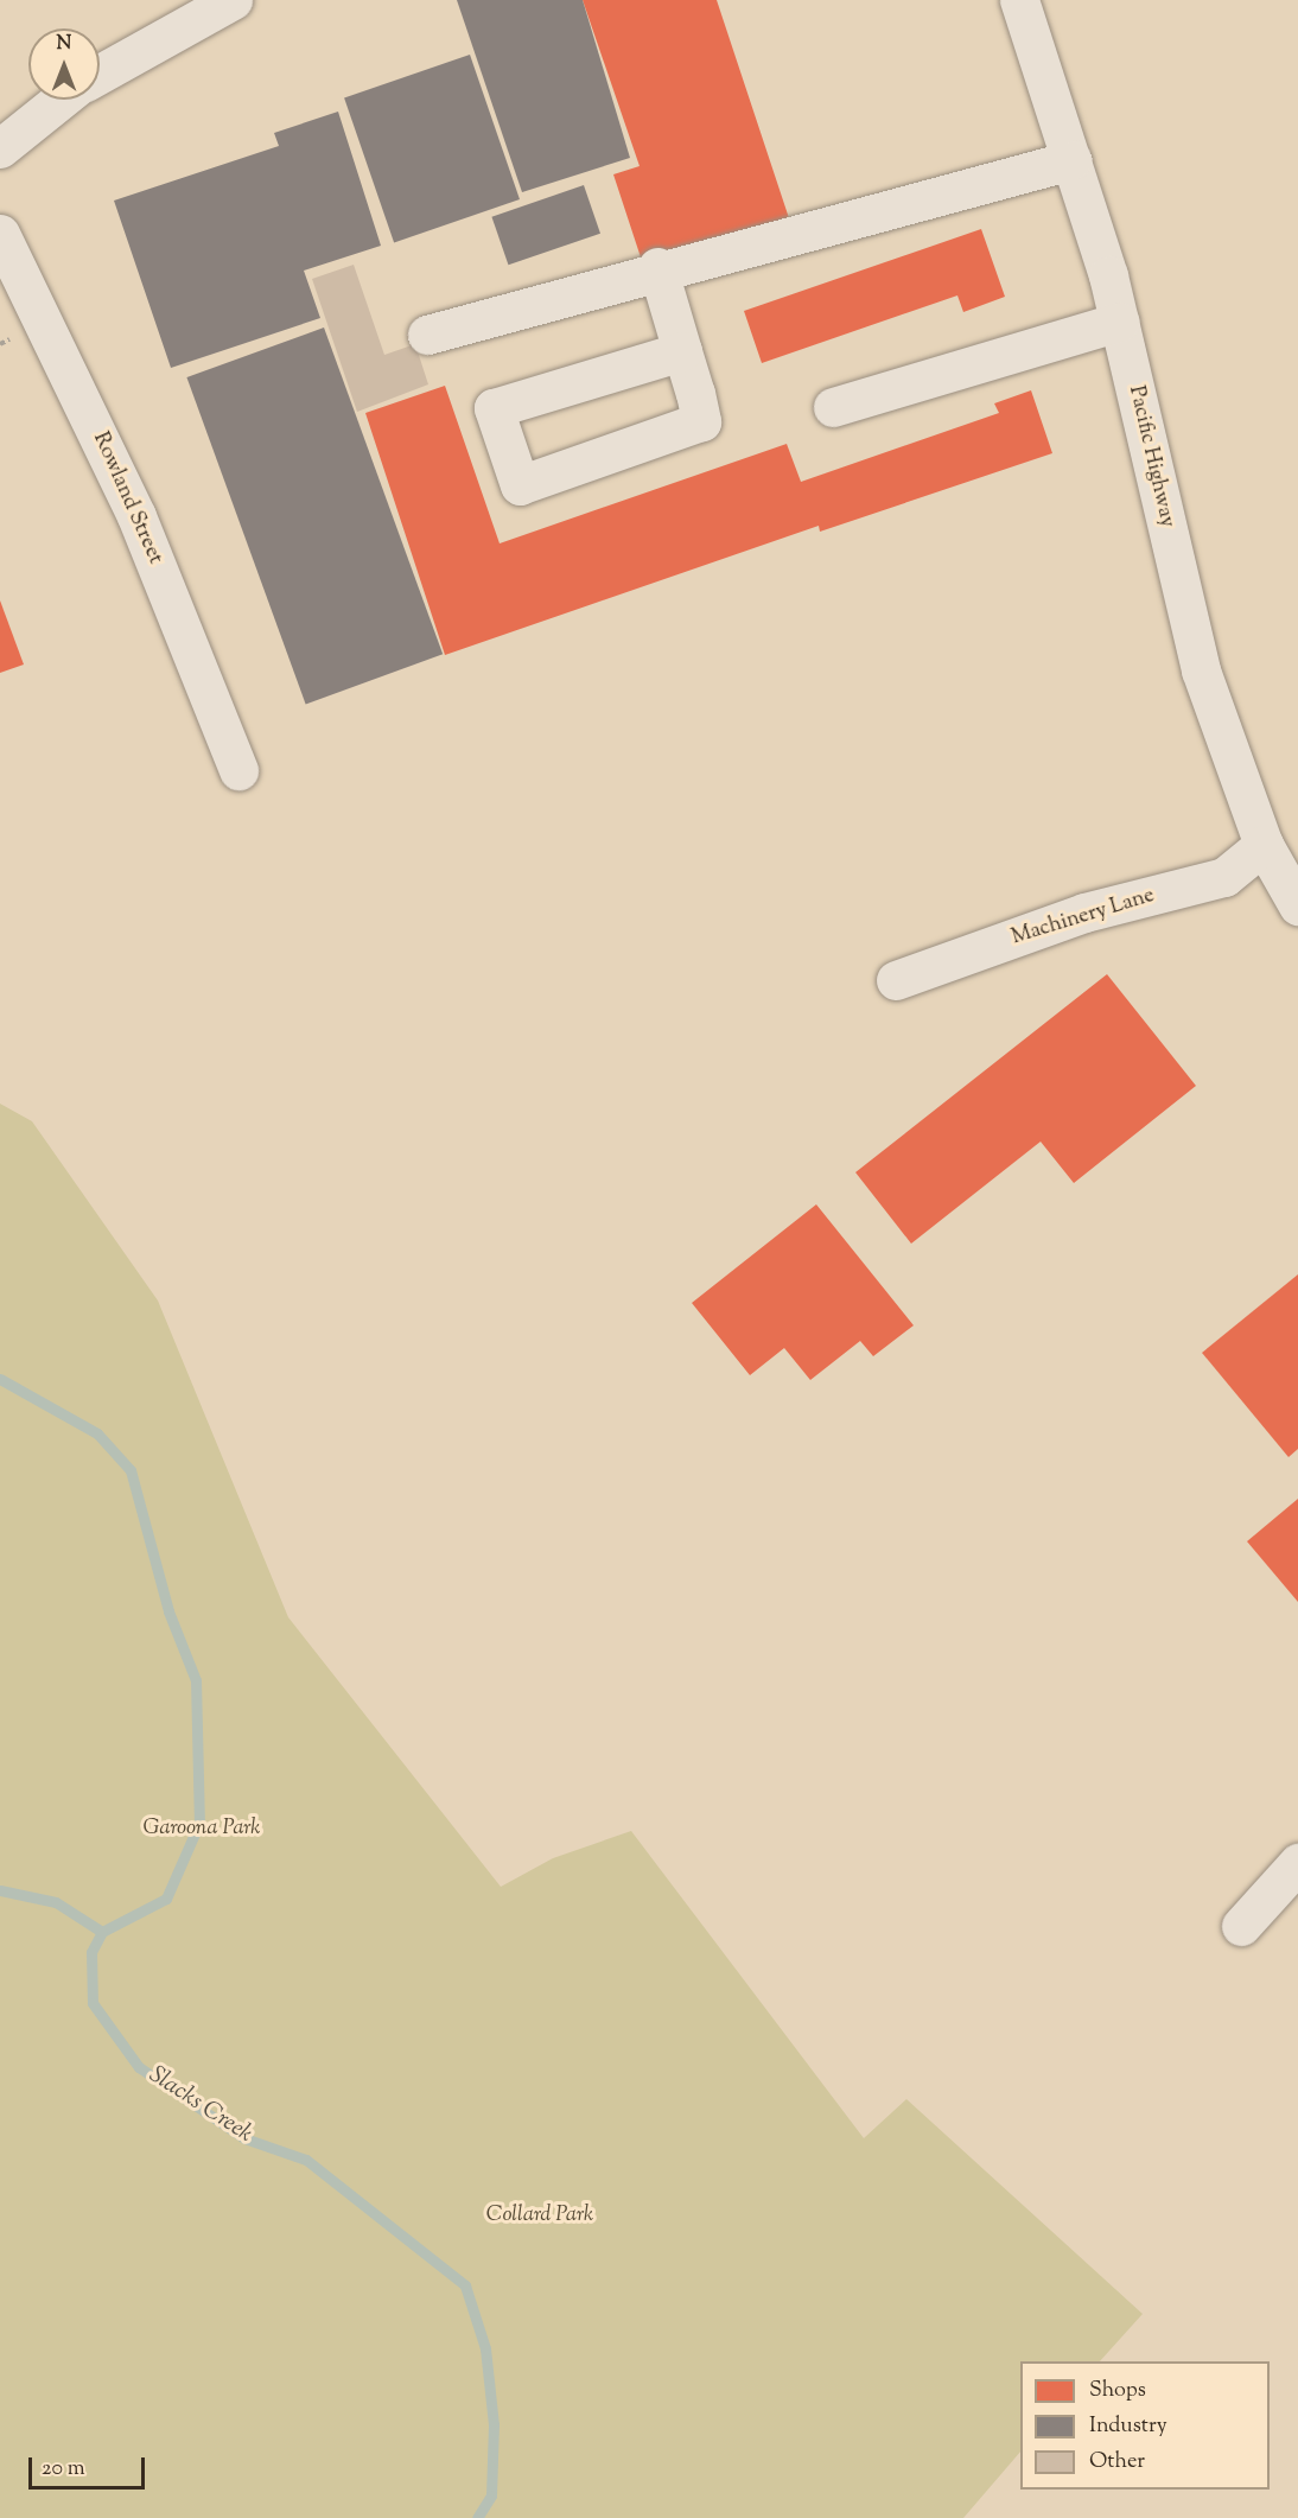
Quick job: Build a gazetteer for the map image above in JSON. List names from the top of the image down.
{
  "streets": {
    "street": ["Pacific Highway", "Rowland Street", "Machinery Lane"]
  },
  "crossings": [
    ["Pacific Highway", "Machinery Lane"]
  ],
  "water": ["Slacks Creek"],
  "parks": ["Garoona Park", "Collard Park"],
  "legend": ["Shops", "Industry", "Other"],
  "scale_bar": "20 m",
  "north": "top"
}
